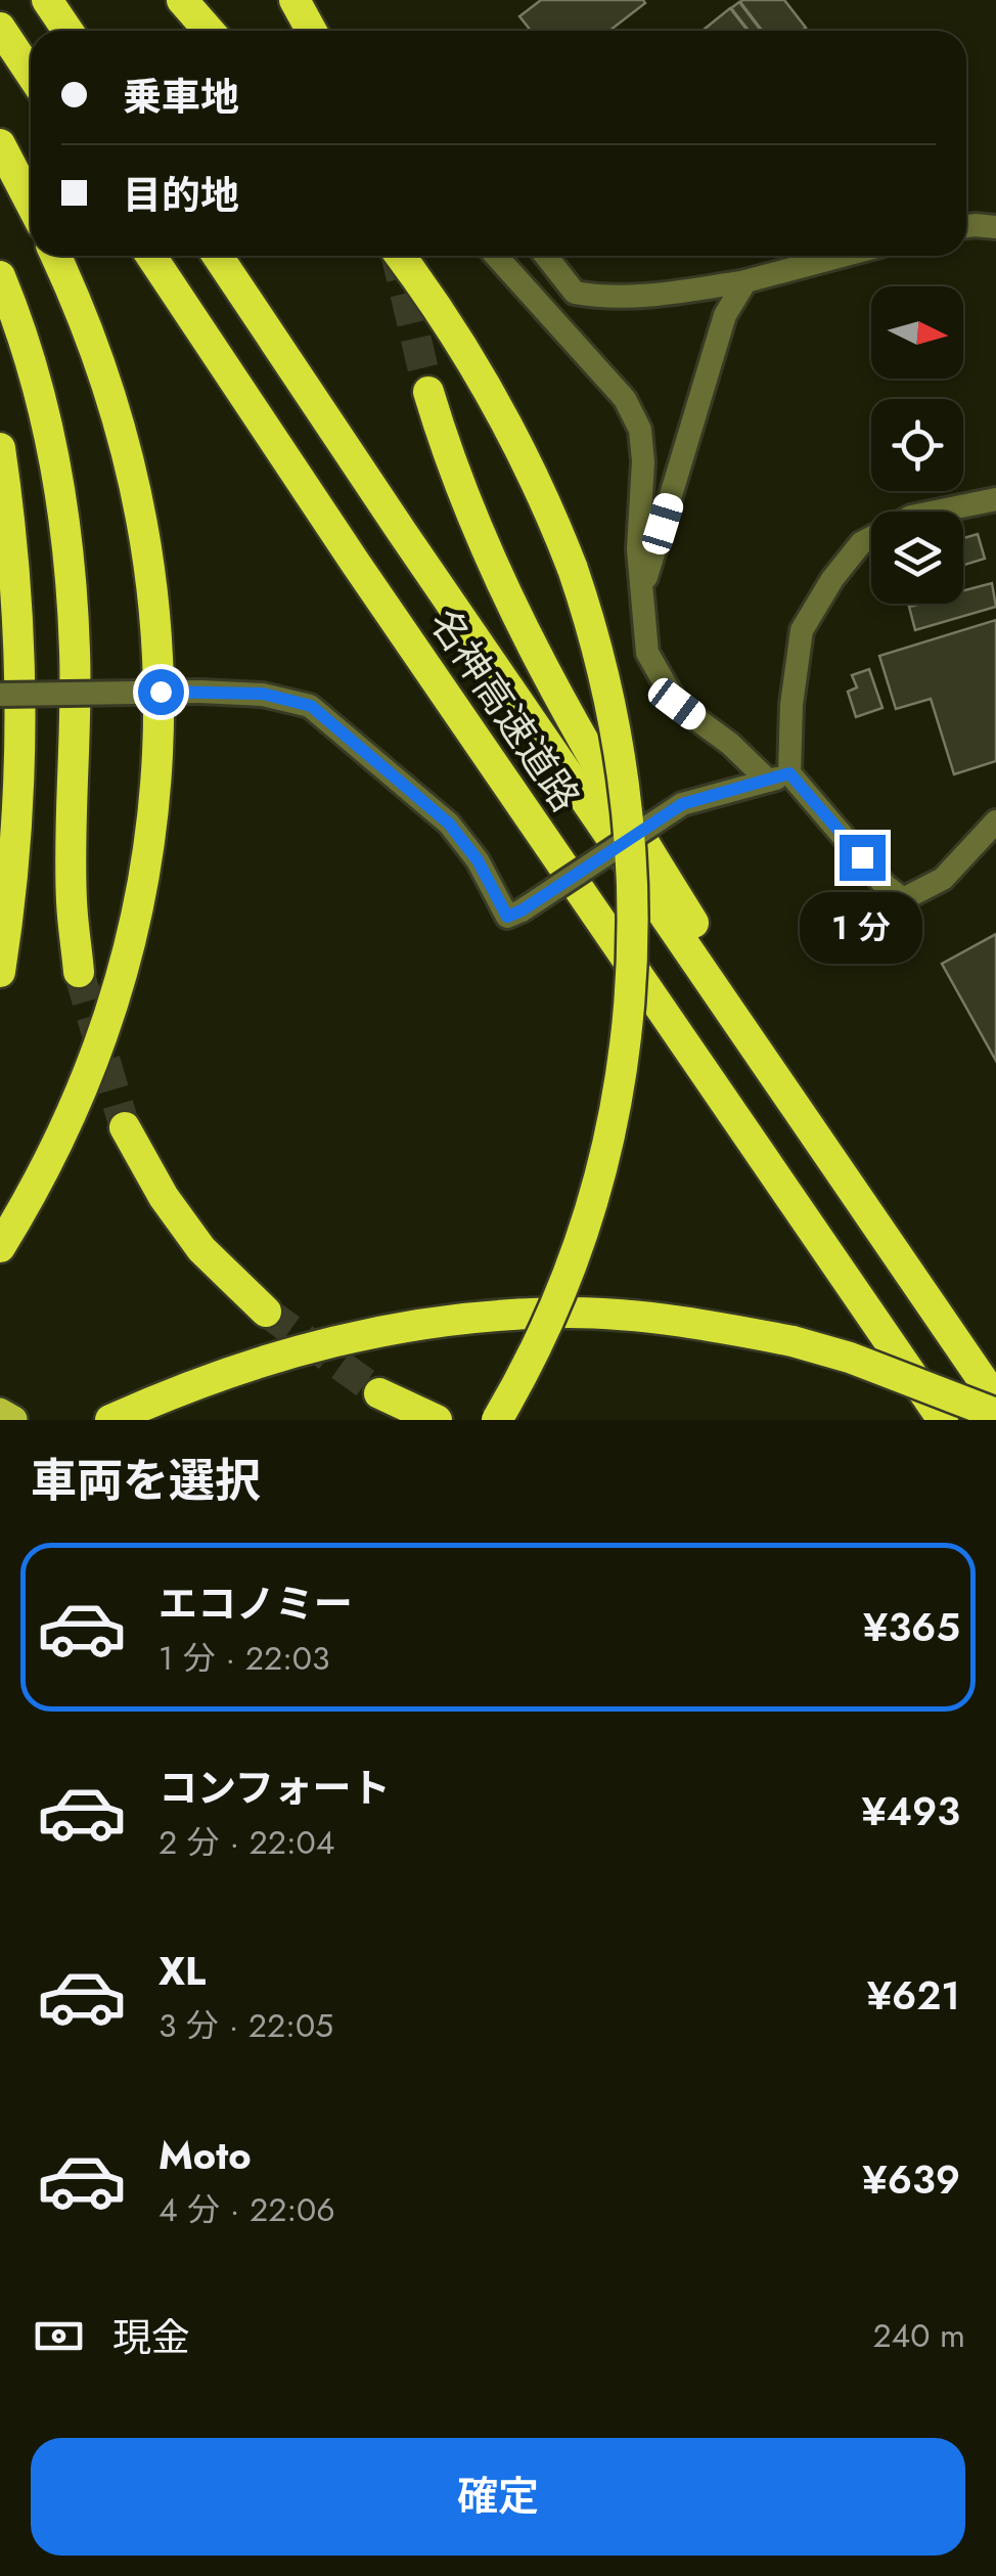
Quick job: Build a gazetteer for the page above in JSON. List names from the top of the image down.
{
  "streets": {
    "highway": ["名神高速道路"]
  },
  "north": "right",
  "page": {
    "banner": ["乗車地", "目的地"],
    "bubble": "1 分",
    "heading": "車両を選択",
    "list": [
      {
        "name": "エコノミー",
        "note": "1 分 · 22:03",
        "value": "¥365"
      },
      {
        "name": "コンフォート",
        "note": "2 分 · 22:04",
        "value": "¥493"
      },
      {
        "name": "XL",
        "note": "3 分 · 22:05",
        "value": "¥621"
      },
      {
        "name": "Moto",
        "note": "4 分 · 22:06",
        "value": "¥639"
      }
    ],
    "pay": ["現金", "240 m"],
    "buttons": "確定"
  }
}
